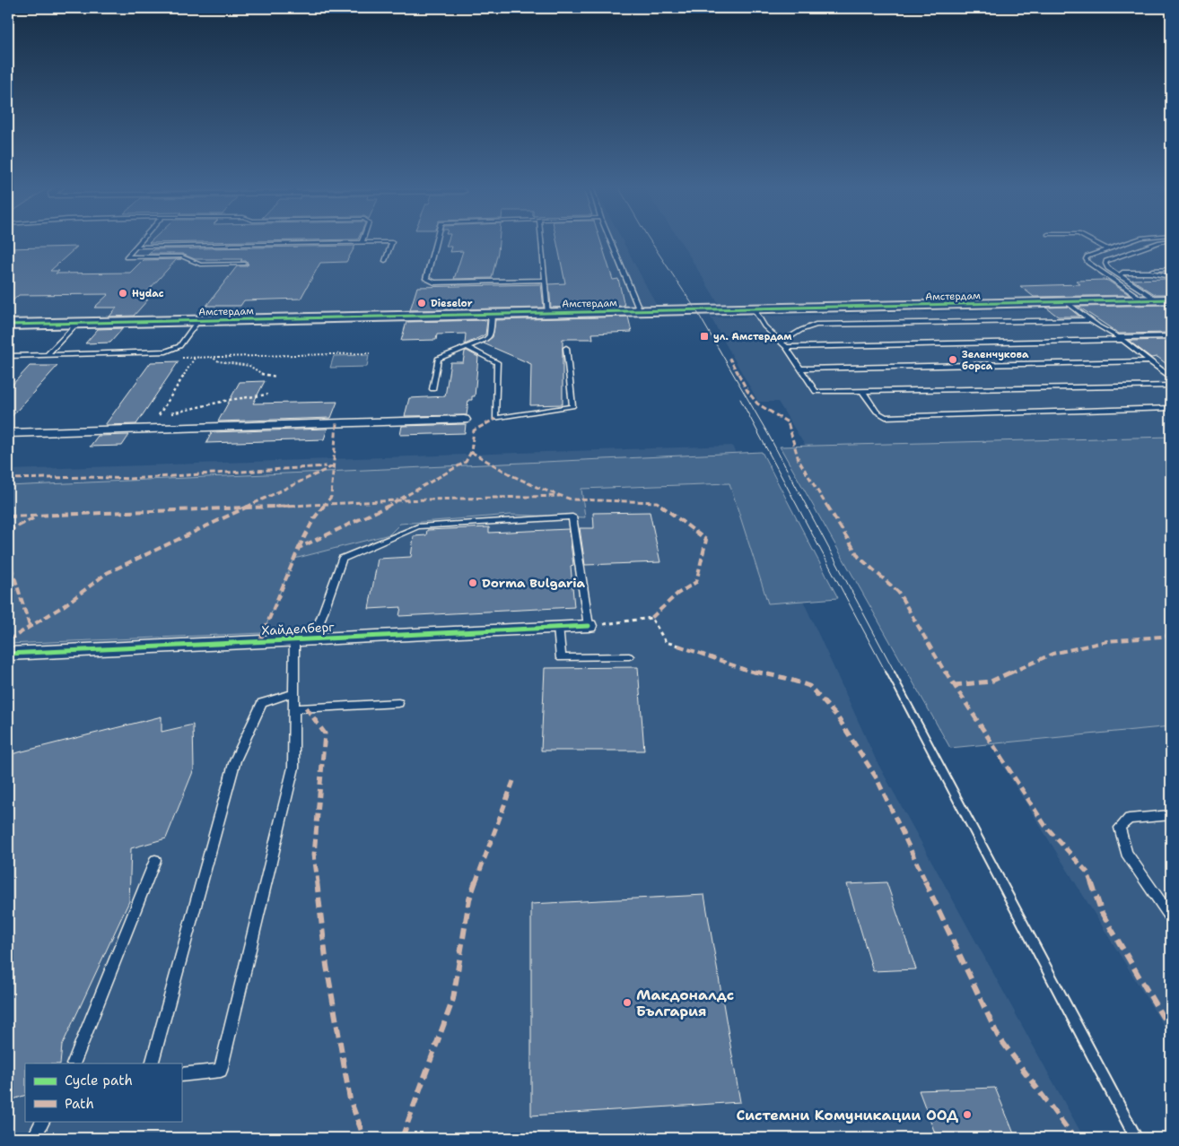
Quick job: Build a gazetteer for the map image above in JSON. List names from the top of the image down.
{
  "streets": {
    "street": ["Амстердам", "Хайделберг"]
  },
  "places": {
    "other": [
      "Hydac",
      "Dieselor",
      "Зеленчукова борса",
      "Dorma Bulgaria",
      "Макдоналдс България",
      "Системни Комуникации ООД"
    ],
    "transit": ["ул. Амстердам"]
  },
  "legend": ["Cycle path", "Path"]
}
